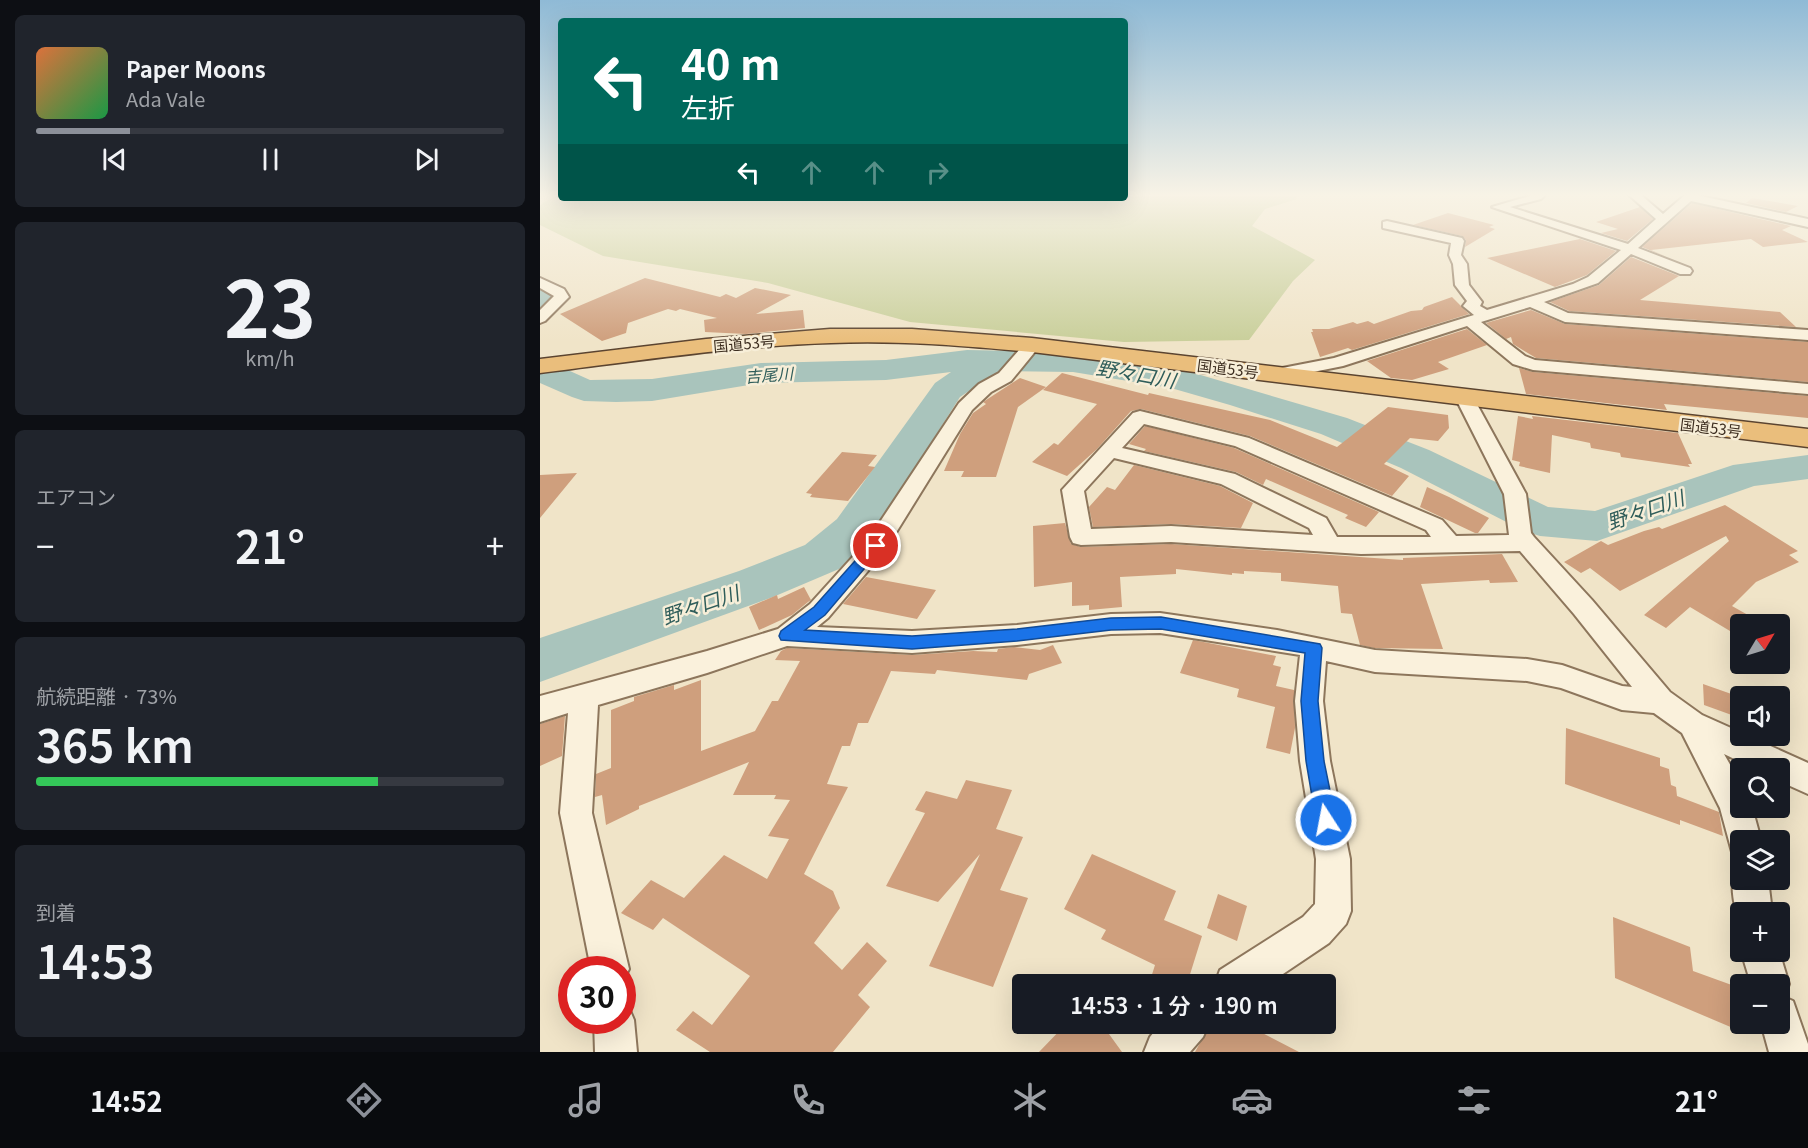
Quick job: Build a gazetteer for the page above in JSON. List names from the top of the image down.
{
  "streets": {
    "highway": ["国道53号"]
  },
  "water": ["野々口川", "吉尾川"],
  "north": "top right",
  "page": {
    "turn": ["40 m", "左折"],
    "song": ["Paper Moons", "Ada Vale"],
    "tile": [
      ["23", "km/h"],
      "エアコン",
      ["航続距離 · 73%", "365 km"],
      ["到着", "14:53"]
    ],
    "heat": ["−", "21°", "+"],
    "map_buttons": ["+", "−"],
    "limit": "30",
    "trip": "14:53 · 1 分 · 190 m",
    "tabs": ["14:52", "21°"]
  }
}
